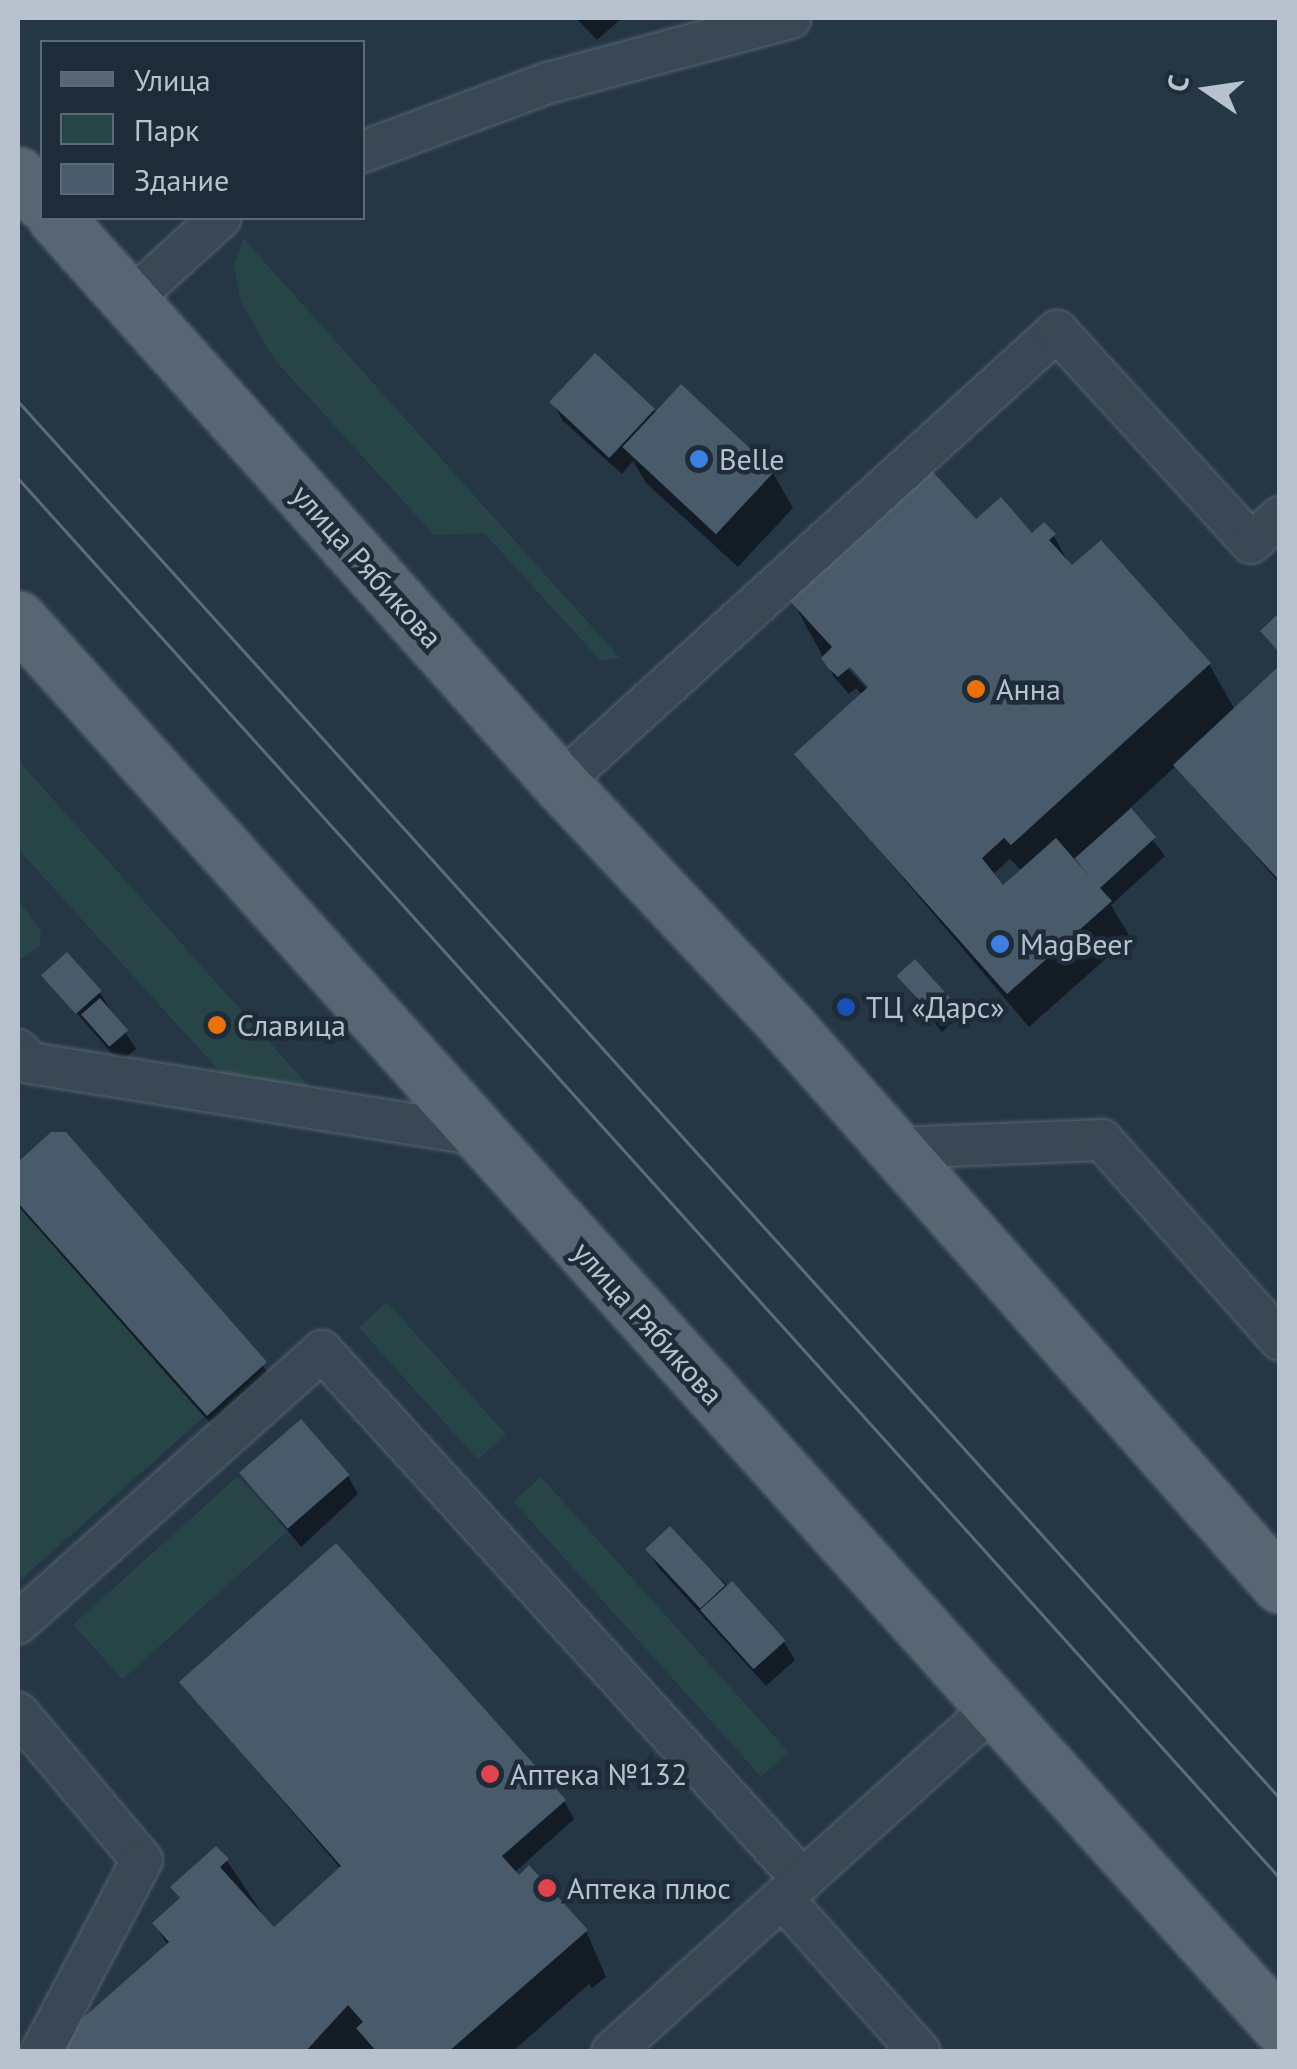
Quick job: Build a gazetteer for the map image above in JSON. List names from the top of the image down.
{
  "streets": {
    "main road": ["улица Рябикова"]
  },
  "places": [
    "Belle",
    "Анна",
    "MagBeer",
    "ТЦ «Дарс»",
    "Славица",
    "Аптека №132",
    "Аптека плюс"
  ],
  "legend": ["Улица", "Парк", "Здание"],
  "north": "left"
}
